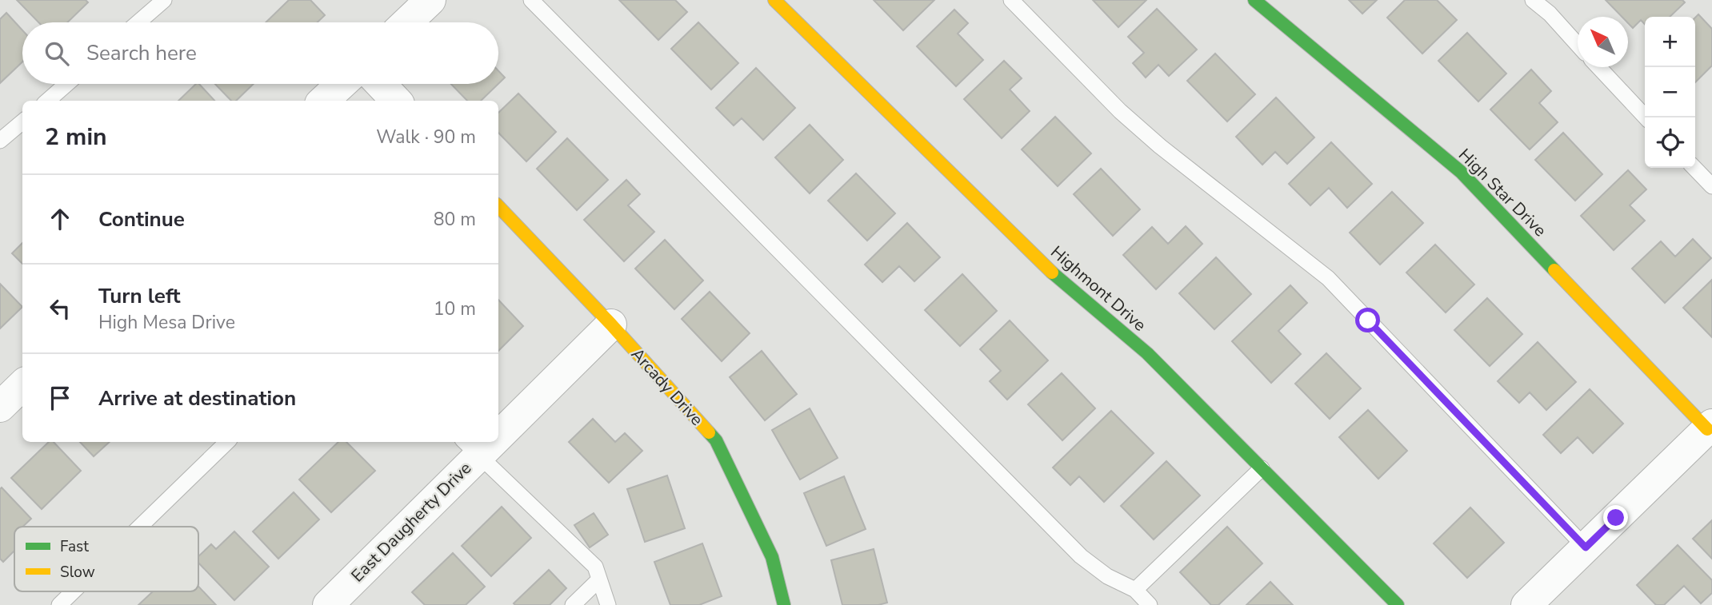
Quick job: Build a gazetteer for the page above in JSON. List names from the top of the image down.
{
  "streets": {
    "street": [
      "High Star Drive",
      "Highmont Drive",
      "Arcady Drive",
      "East Daugherty Drive"
    ]
  },
  "crossings": [
    ["Arcady Drive", "East Daugherty Drive"]
  ],
  "legend": ["Fast", "Slow"],
  "north": "top left",
  "page": {
    "map_buttons": ["+", "−"],
    "search": "Search here",
    "heading": ["2 min", "Walk · 90 m"],
    "list": [
      ["Continue", "80 m"],
      ["Turn left", "High Mesa Drive", "10 m"],
      "Arrive at destination"
    ]
  }
}
